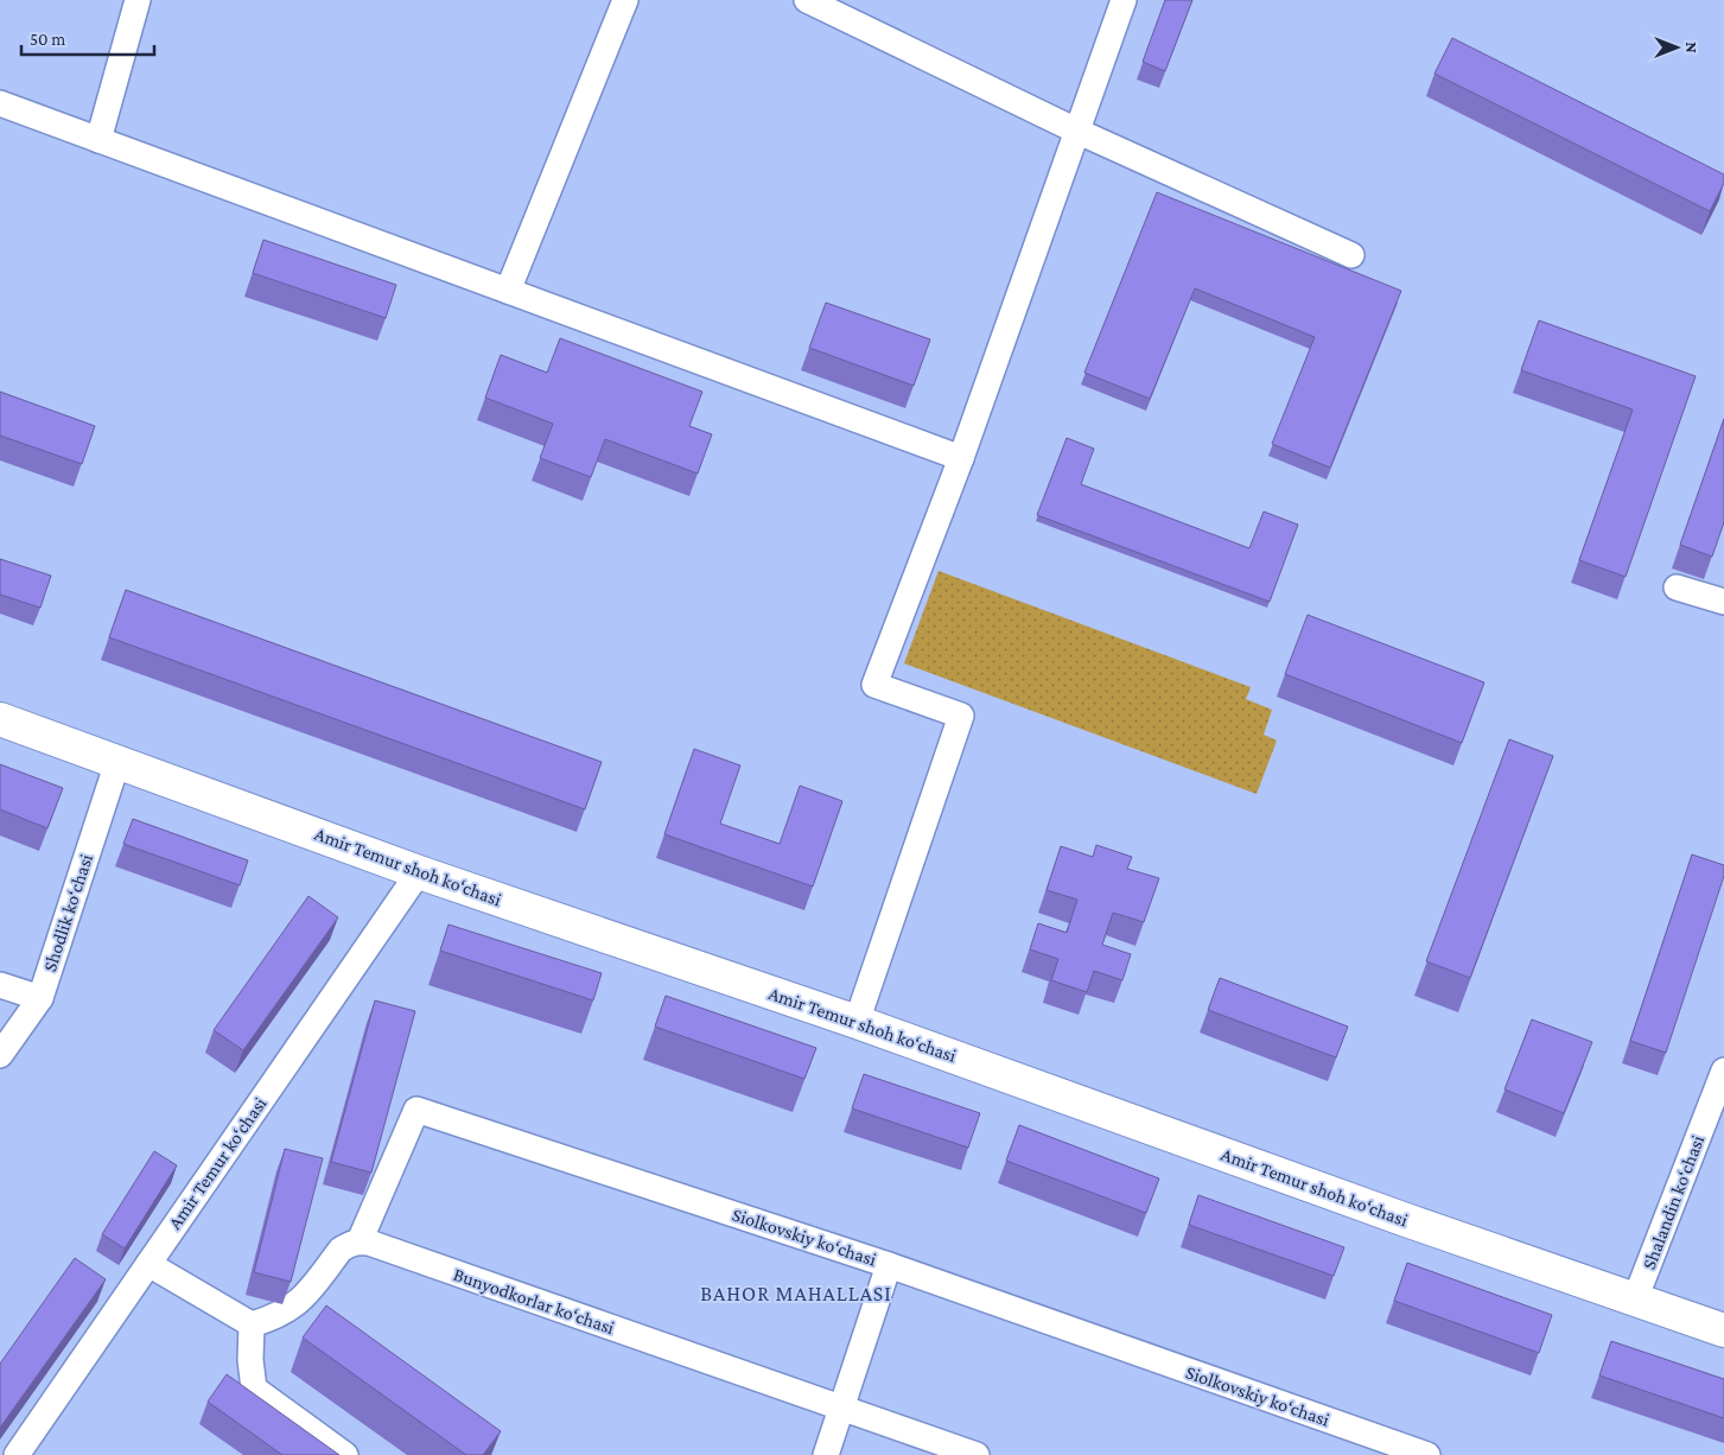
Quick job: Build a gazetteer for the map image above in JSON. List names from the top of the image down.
{
  "streets": {
    "main road": ["Amir Temur shoh ko‘chasi"],
    "street": [
      "Shodlik ko‘chasi",
      "Amir Temur ko‘chasi",
      "Shalandin ko‘chasi",
      "Siolkovskiy ko‘chasi",
      "Bunyodkorlar ko‘chasi"
    ]
  },
  "crossings": [
    ["Amir Temur shoh ko‘chasi", "Shodlik ko‘chasi"],
    ["Amir Temur shoh ko‘chasi", "Amir Temur ko‘chasi"],
    ["Amir Temur shoh ko‘chasi", "Shalandin ko‘chasi"],
    ["Siolkovskiy ko‘chasi", "Bunyodkorlar ko‘chasi"]
  ],
  "districts": ["BAHOR MAHALLASI"],
  "scale_bar": "50 m",
  "north": "right"
}
